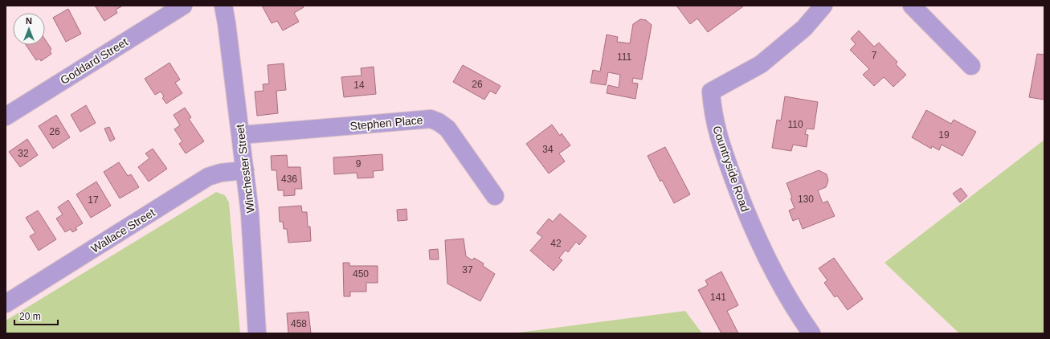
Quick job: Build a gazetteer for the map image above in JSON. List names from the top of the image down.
{
  "streets": {
    "street": [
      "Goddard Street",
      "Stephen Place",
      "Winchester Street",
      "Countryside Road",
      "Wallace Street"
    ]
  },
  "crossings": [
    ["Stephen Place", "Winchester Street"],
    ["Winchester Street", "Wallace Street"]
  ],
  "house_numbers": [
    "7",
    "111",
    "26",
    "14",
    "110",
    "26",
    "19",
    "34",
    "32",
    "9",
    "436",
    "130",
    "17",
    "42",
    "37",
    "450",
    "141",
    "458"
  ],
  "scale_bar": "20 m",
  "north": "top"
}
